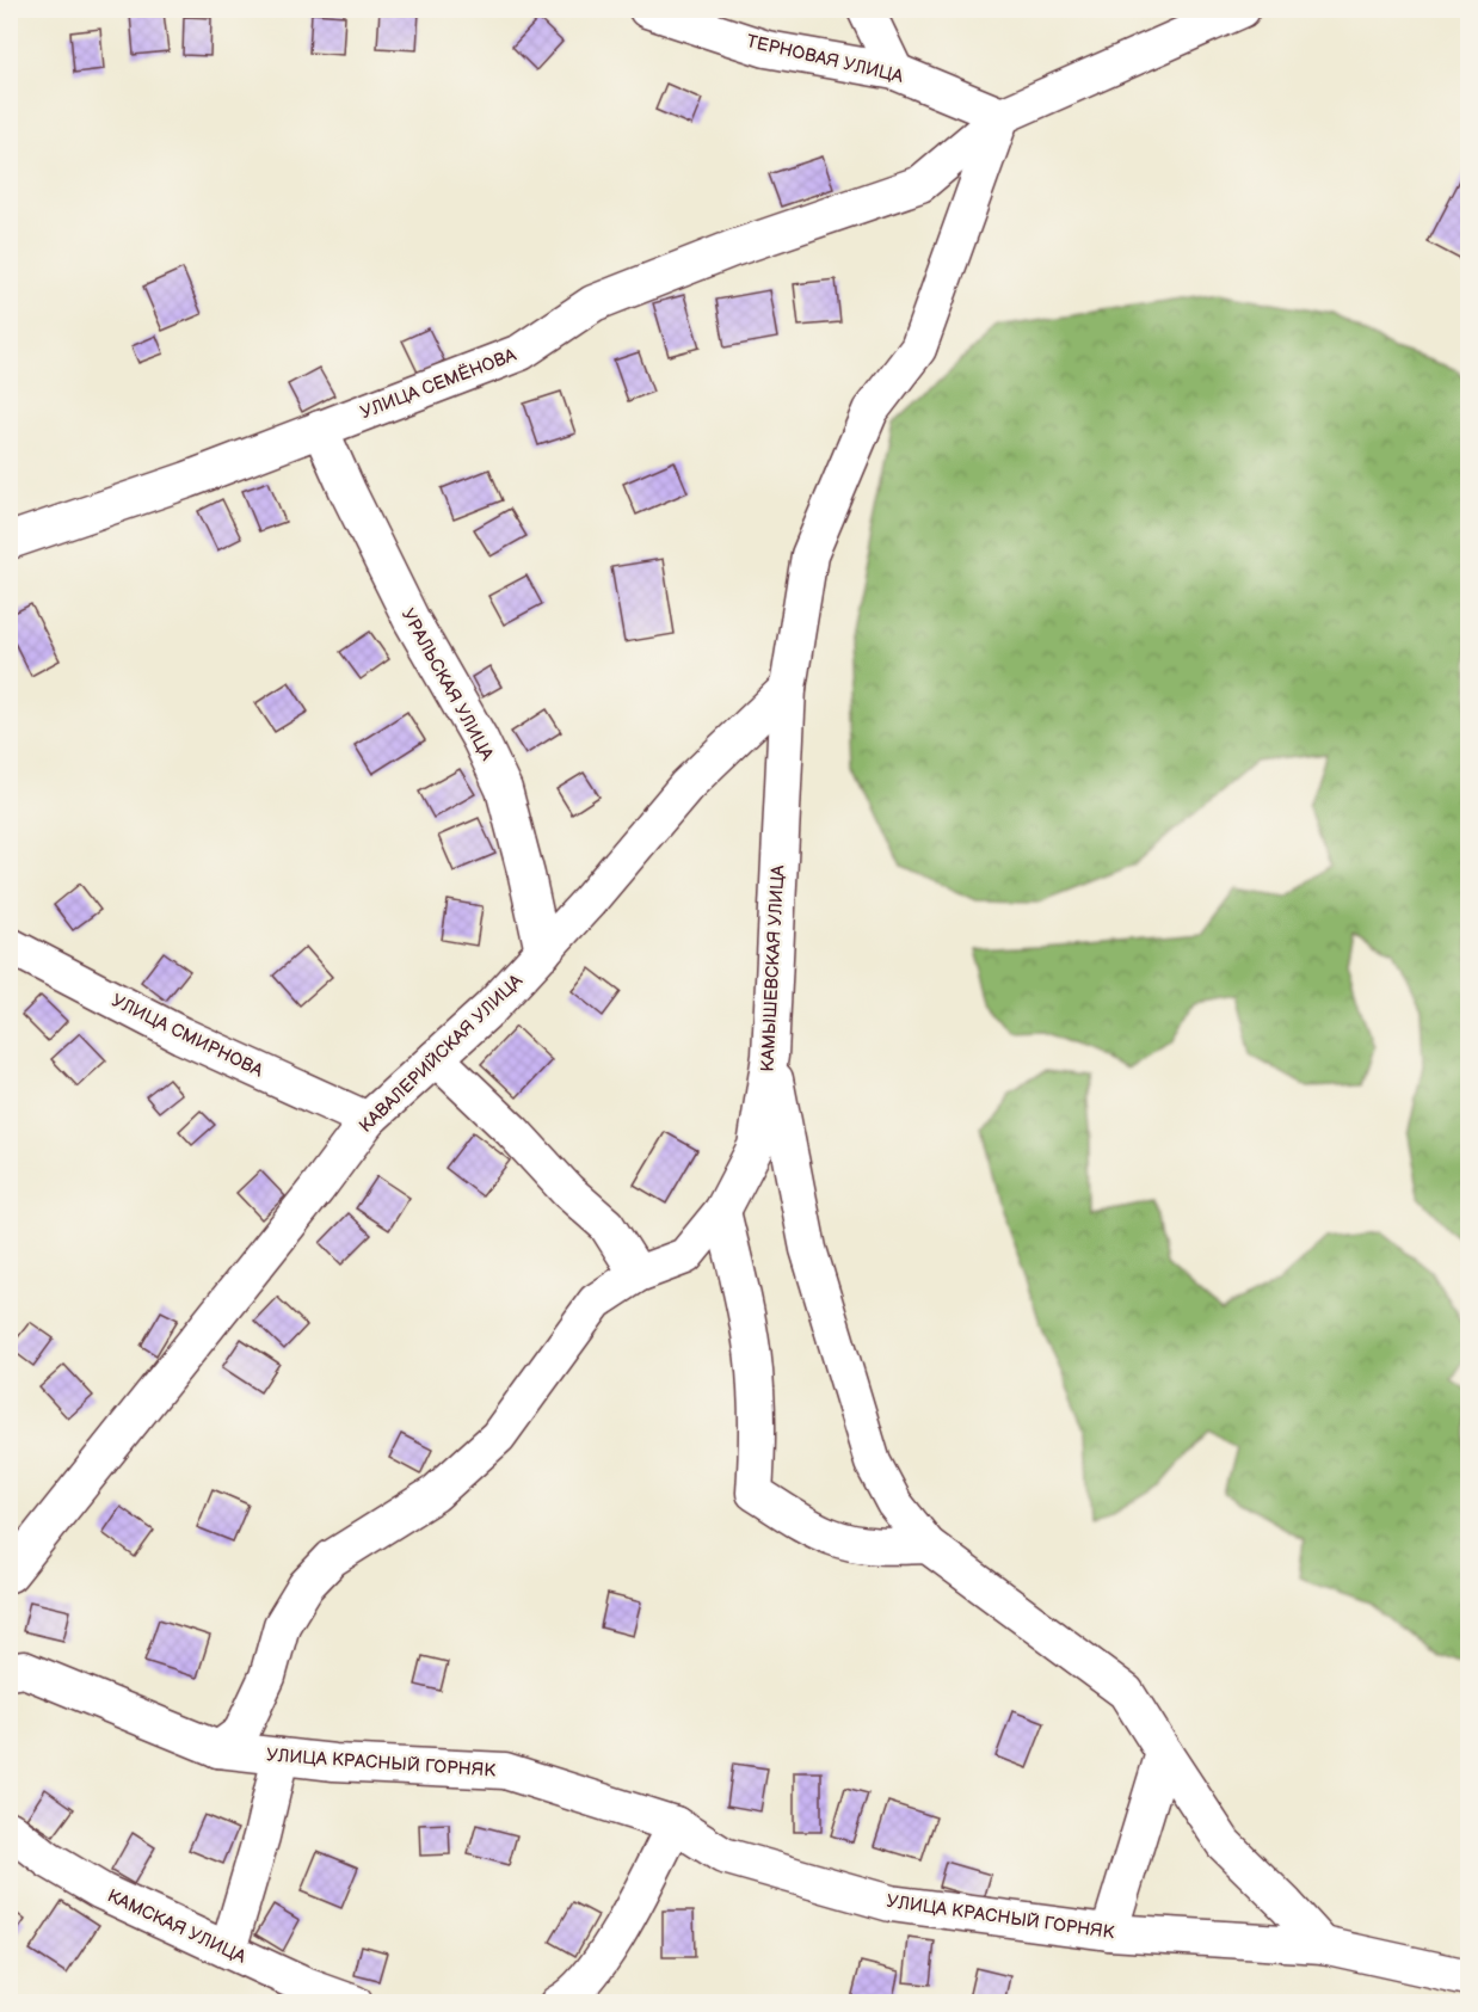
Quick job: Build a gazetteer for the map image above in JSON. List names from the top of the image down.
{
  "streets": {
    "street": [
      "ТЕРНОВАЯ УЛИЦА",
      "УЛИЦА СЕМЁНОВА",
      "УРАЛЬСКАЯ УЛИЦА",
      "КАМЫШЕВСКАЯ УЛИЦА",
      "УЛИЦА СМИРНОВА",
      "КАВАЛЕРИЙСКАЯ УЛИЦА",
      "УЛИЦА КРАСНЫЙ ГОРНЯК",
      "КАМСКАЯ УЛИЦА"
    ]
  },
  "crossings": [
    ["ТЕРНОВАЯ УЛИЦА", "УЛИЦА СЕМЁНОВА"],
    ["ТЕРНОВАЯ УЛИЦА", "КАМЫШЕВСКАЯ УЛИЦА"],
    ["УЛИЦА СЕМЁНОВА", "УРАЛЬСКАЯ УЛИЦА"],
    ["УЛИЦА СЕМЁНОВА", "КАМЫШЕВСКАЯ УЛИЦА"],
    ["УРАЛЬСКАЯ УЛИЦА", "КАВАЛЕРИЙСКАЯ УЛИЦА"],
    ["КАМЫШЕВСКАЯ УЛИЦА", "КАВАЛЕРИЙСКАЯ УЛИЦА"],
    ["КАМЫШЕВСКАЯ УЛИЦА", "УЛИЦА КРАСНЫЙ ГОРНЯК"],
    ["УЛИЦА СМИРНОВА", "КАВАЛЕРИЙСКАЯ УЛИЦА"]
  ]
}
